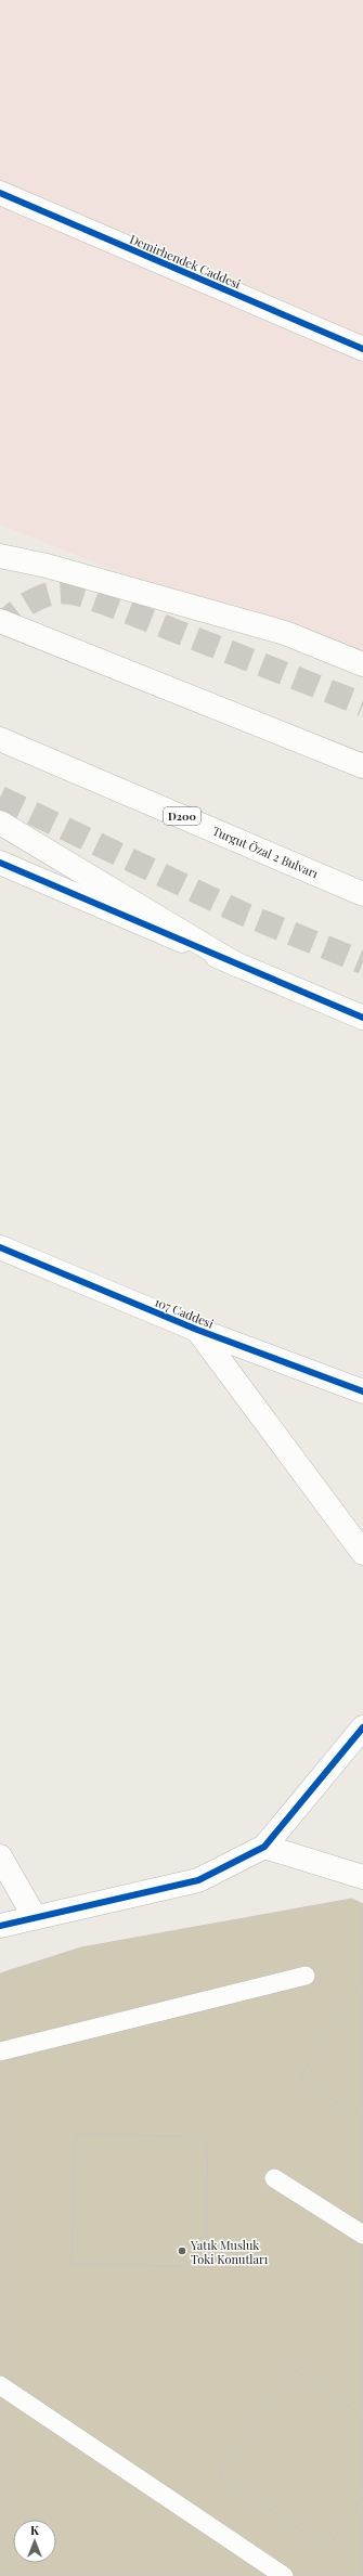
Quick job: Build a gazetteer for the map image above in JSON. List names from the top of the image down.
{
  "streets": {
    "main road": [
      "Demirhendek Caddesi",
      "D200",
      "Turgut Özal 2 Bulvarı",
      "107 Caddesi"
    ]
  },
  "places": ["Yatık Musluk Toki Konutları"],
  "north": "top"
}
